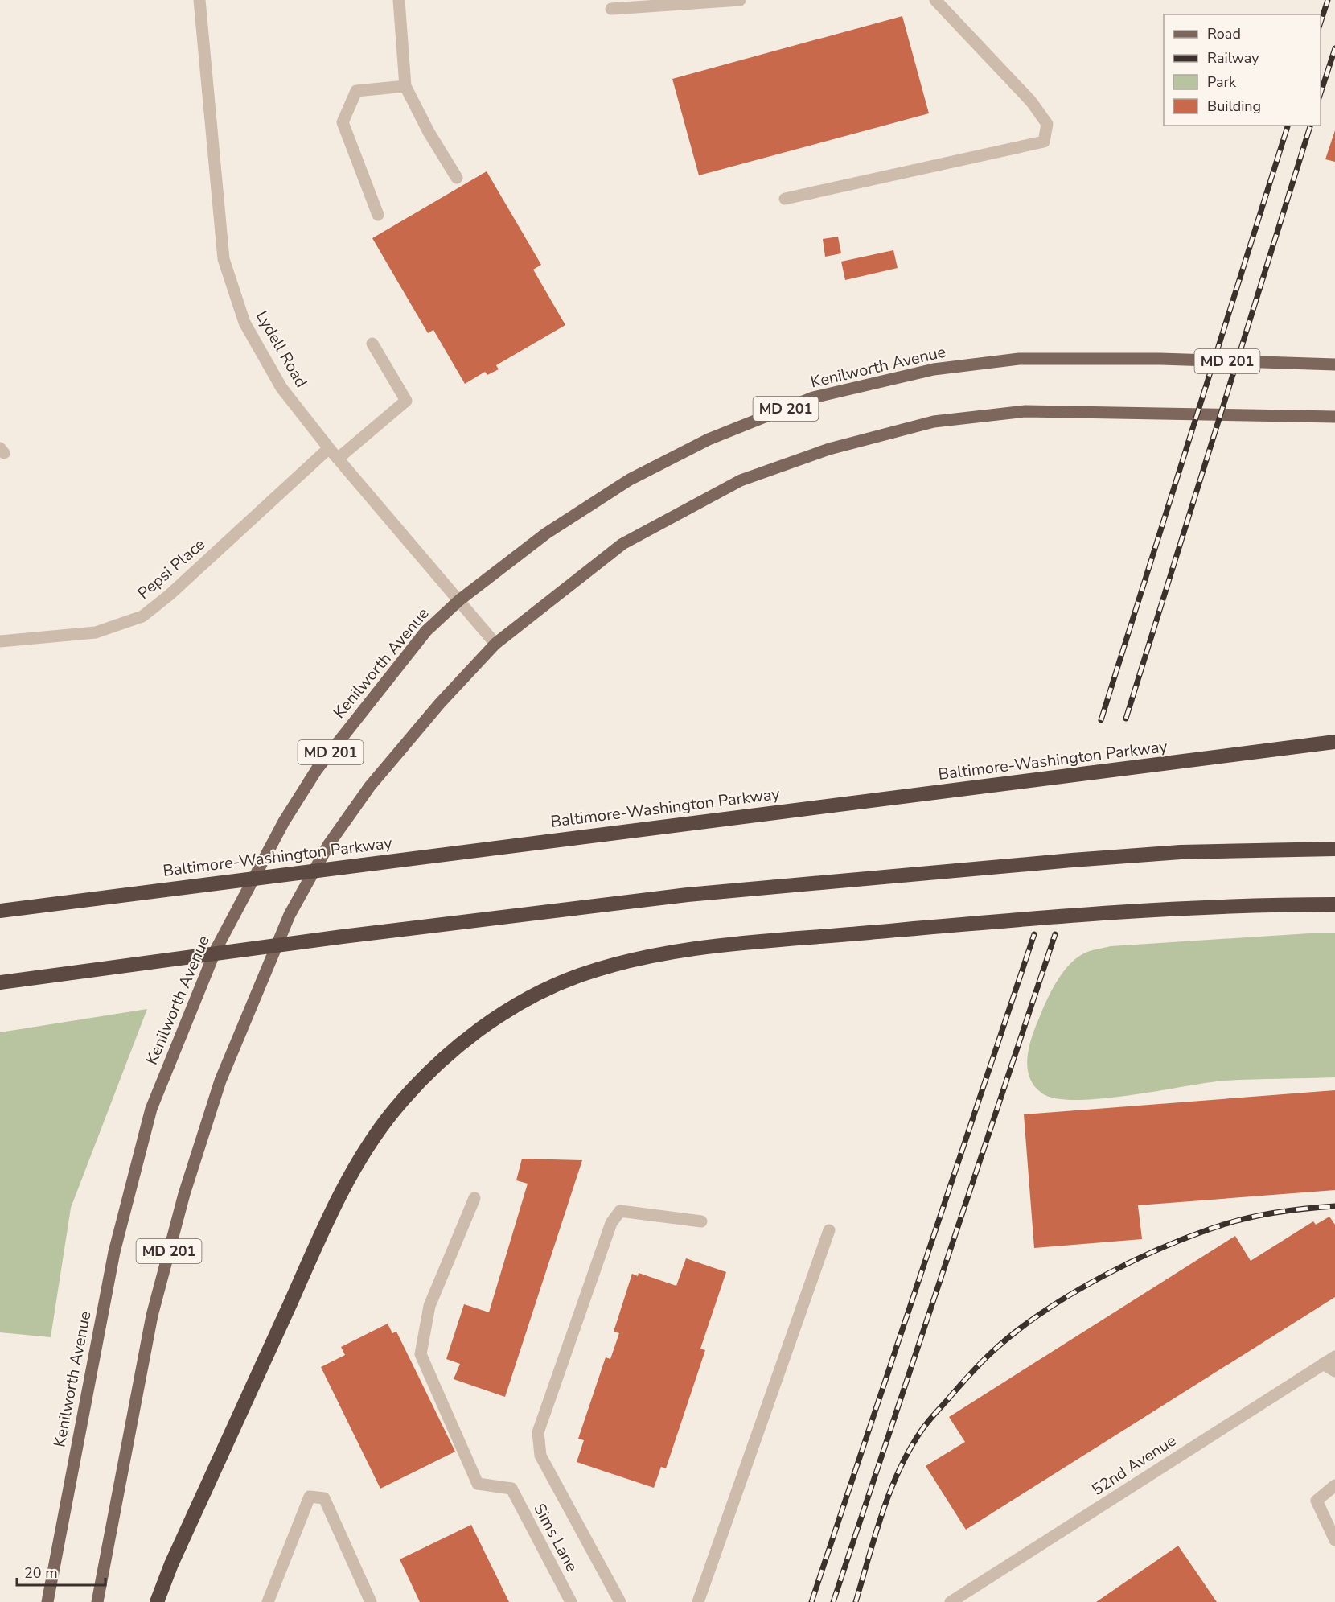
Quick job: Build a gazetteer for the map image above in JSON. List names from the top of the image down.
{
  "streets": {
    "highway": ["Baltimore-Washington Parkway"],
    "main road": ["MD 201", "Kenilworth Avenue"],
    "street": [
      "Lydell Road",
      "Pepsi Place",
      "52nd Avenue",
      "Sims Lane"
    ]
  },
  "crossings": [
    ["Lydell Road", "MD 201"],
    ["Lydell Road", "Kenilworth Avenue"],
    ["Lydell Road", "Pepsi Place"]
  ],
  "legend": [
    "Road",
    "Railway",
    "Park",
    "Building"
  ],
  "scale_bar": "20 m"
}
